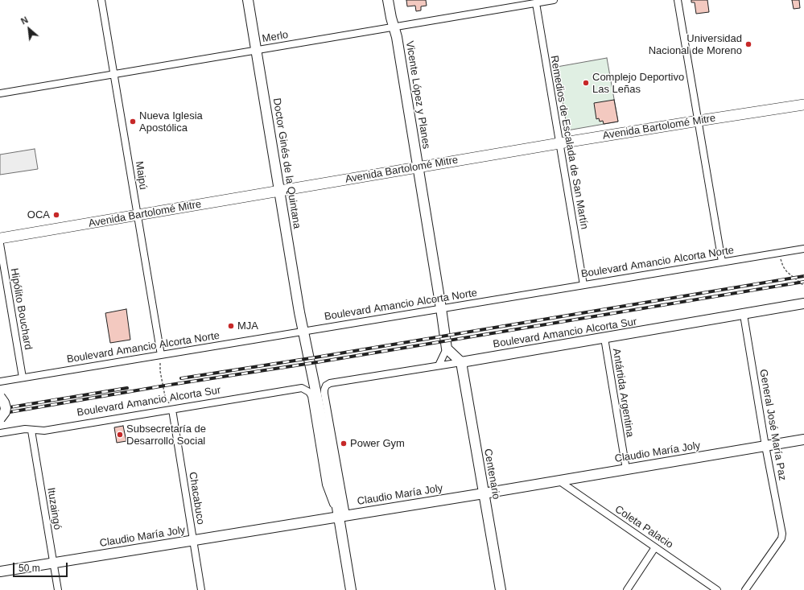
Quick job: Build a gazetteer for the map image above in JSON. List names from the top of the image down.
{
  "streets": {
    "main road": ["Avenida Bartolomé Mitre"],
    "street": [
      "Merlo",
      "Vicente López y Planes",
      "Remedios de Escalada de San Martín",
      "Doctor Ginés de la Quintana",
      "Maipú",
      "Boulevard Amancio Alcorta Norte",
      "Hipólito Bouchard",
      "Boulevard Amancio Alcorta Sur",
      "Antártida Argentina",
      "General José María Paz",
      "Claudio María Joly",
      "Centenario",
      "Chacabuco",
      "Ituzaingó",
      "Coleta Palacio"
    ]
  },
  "crossings": [
    ["Merlo", "Vicente López y Planes"],
    ["Merlo", "Remedios de Escalada de San Martín"],
    ["Merlo", "Doctor Ginés de la Quintana"],
    ["Merlo", "Maipú"],
    ["Vicente López y Planes", "Avenida Bartolomé Mitre"],
    ["Vicente López y Planes", "Boulevard Amancio Alcorta Norte"],
    ["Avenida Bartolomé Mitre", "Remedios de Escalada de San Martín"],
    ["Avenida Bartolomé Mitre", "Doctor Ginés de la Quintana"],
    ["Avenida Bartolomé Mitre", "Maipú"],
    ["Remedios de Escalada de San Martín", "Boulevard Amancio Alcorta Norte"],
    ["Doctor Ginés de la Quintana", "Boulevard Amancio Alcorta Norte"],
    ["Doctor Ginés de la Quintana", "Boulevard Amancio Alcorta Sur"],
    ["Doctor Ginés de la Quintana", "Claudio María Joly"],
    ["Maipú", "Boulevard Amancio Alcorta Norte"],
    ["Boulevard Amancio Alcorta Norte", "Hipólito Bouchard"],
    ["Boulevard Amancio Alcorta Sur", "Antártida Argentina"],
    ["Boulevard Amancio Alcorta Sur", "General José María Paz"],
    ["Boulevard Amancio Alcorta Sur", "Claudio María Joly"],
    ["Boulevard Amancio Alcorta Sur", "Centenario"],
    ["Boulevard Amancio Alcorta Sur", "Chacabuco"],
    ["Boulevard Amancio Alcorta Sur", "Ituzaingó"],
    ["Antártida Argentina", "Claudio María Joly"],
    ["General José María Paz", "Claudio María Joly"],
    ["Claudio María Joly", "Centenario"],
    ["Claudio María Joly", "Chacabuco"],
    ["Claudio María Joly", "Ituzaingó"],
    ["Claudio María Joly", "Coleta Palacio"]
  ],
  "places": [
    "Universidad Nacional de Moreno",
    "Complejo Deportivo Las Leñas",
    "Nueva Iglesia Apostólica",
    "OCA",
    "MJA",
    "Subsecretaría de Desarrollo Social",
    "Power Gym"
  ],
  "scale_bar": "50 m",
  "north": "top left"
}
